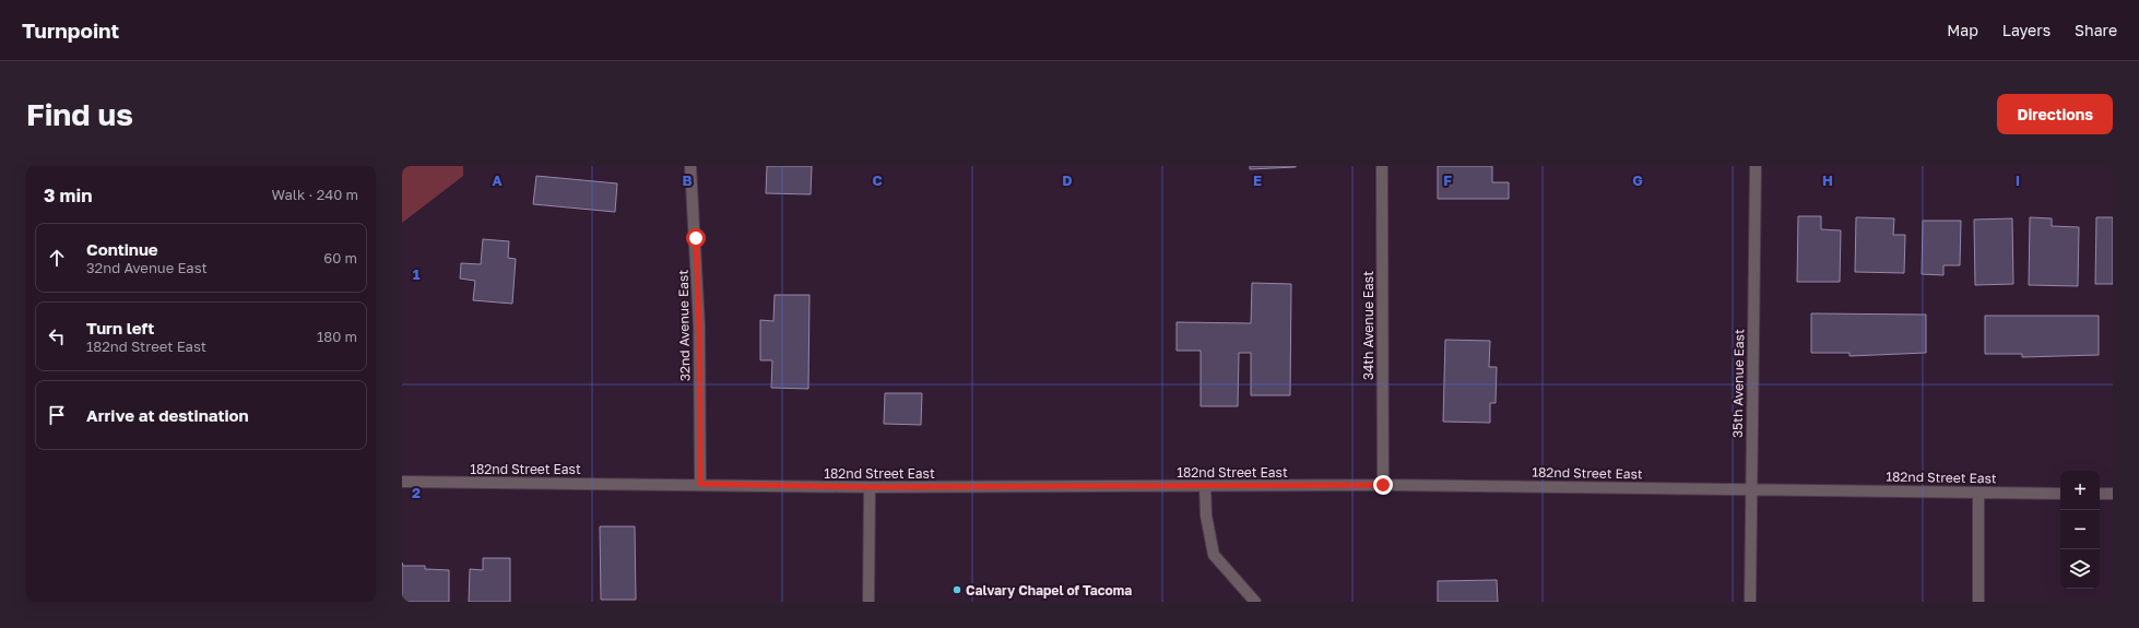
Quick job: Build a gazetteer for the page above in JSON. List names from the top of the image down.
{
  "streets": {
    "street": [
      "32nd Avenue East",
      "34th Avenue East",
      "35th Avenue East",
      "182nd Street East"
    ]
  },
  "crossings": [
    ["32nd Avenue East", "182nd Street East"],
    ["34th Avenue East", "182nd Street East"],
    ["35th Avenue East", "182nd Street East"]
  ],
  "places": ["Calvary Chapel of Tacoma"],
  "page": {
    "header": "Turnpoint",
    "nav": ["Map", "Layers", "Share"],
    "buttons": "Directions",
    "title": "Find us",
    "heading": ["3 min", "Walk · 240 m"],
    "list": [
      ["Continue", "32nd Avenue East", "60 m"],
      ["Turn left", "182nd Street East", "180 m"],
      "Arrive at destination"
    ],
    "map_buttons": ["+", "−"]
  },
  "grid": {
    "columns": [
      "A",
      "B",
      "C",
      "D",
      "E",
      "F",
      "G",
      "H",
      "I"
    ],
    "rows": ["1", "2"]
  }
}
